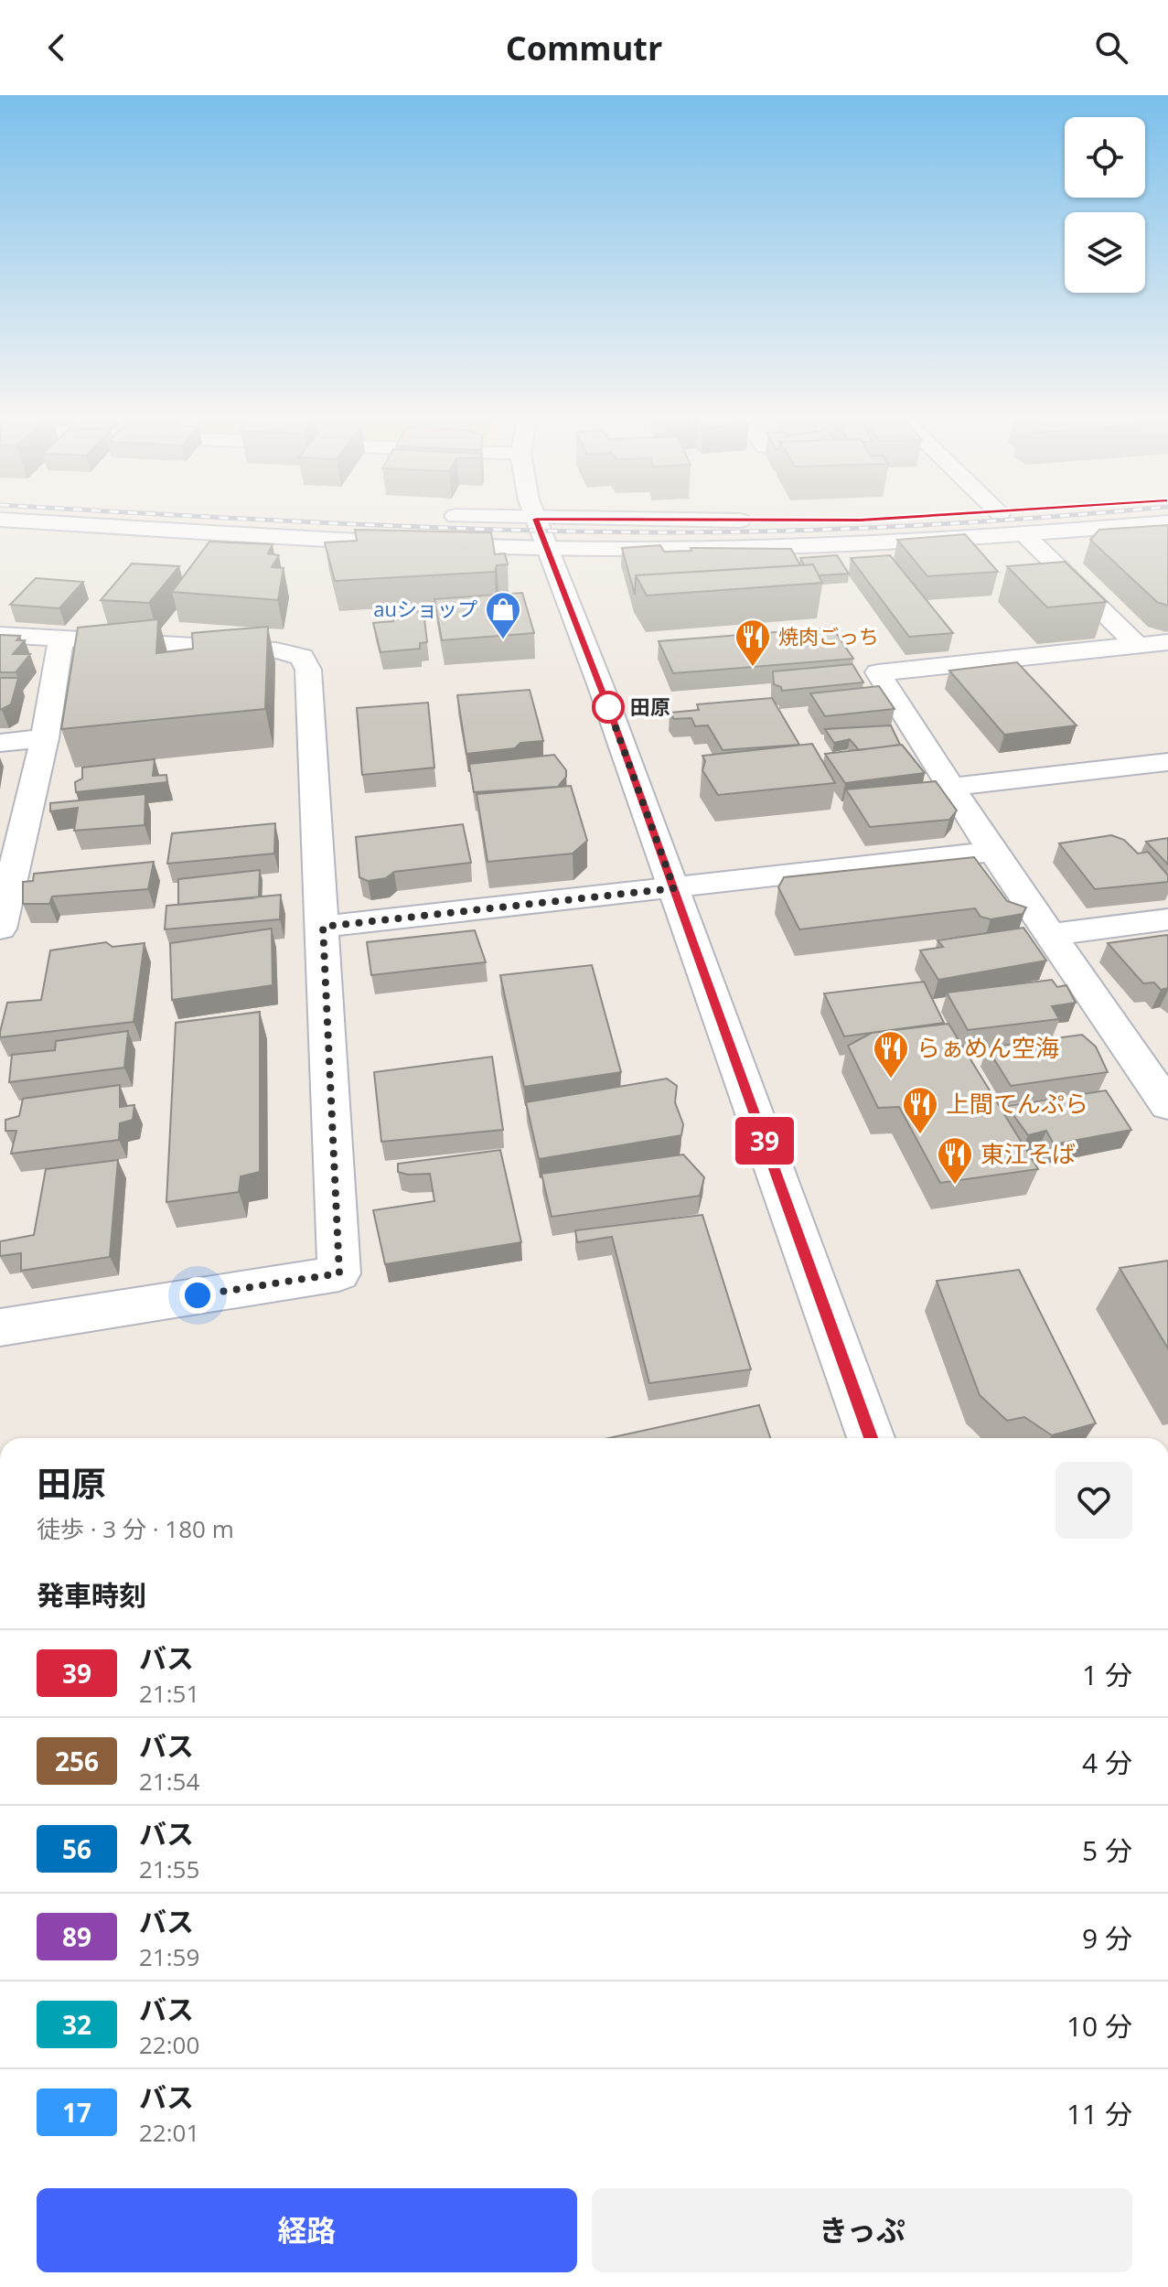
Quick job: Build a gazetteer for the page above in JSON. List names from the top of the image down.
{
  "places": {
    "shop": ["auショップ"],
    "restaurant": [
      "焼肉ごっち",
      "らぁめん空海",
      "上間てんぷら",
      "東江そば"
    ],
    "other": ["田原"]
  },
  "lines": ["bus line 39"],
  "page": {
    "header": "Commutr",
    "on_map": "39",
    "heading": [
      ["田原", "徒歩 · 3 分 · 180 m"],
      "発車時刻"
    ],
    "list": [
      {
        "mark": "39",
        "name": "バス",
        "note": "21:51",
        "value": "1 分"
      },
      {
        "mark": "256",
        "name": "バス",
        "note": "21:54",
        "value": "4 分"
      },
      {
        "mark": "56",
        "name": "バス",
        "note": "21:55",
        "value": "5 分"
      },
      {
        "mark": "89",
        "name": "バス",
        "note": "21:59",
        "value": "9 分"
      },
      {
        "mark": "32",
        "name": "バス",
        "note": "22:00",
        "value": "10 分"
      },
      {
        "mark": "17",
        "name": "バス",
        "note": "22:01",
        "value": "11 分"
      }
    ],
    "buttons": ["経路", "きっぷ"]
  }
}
